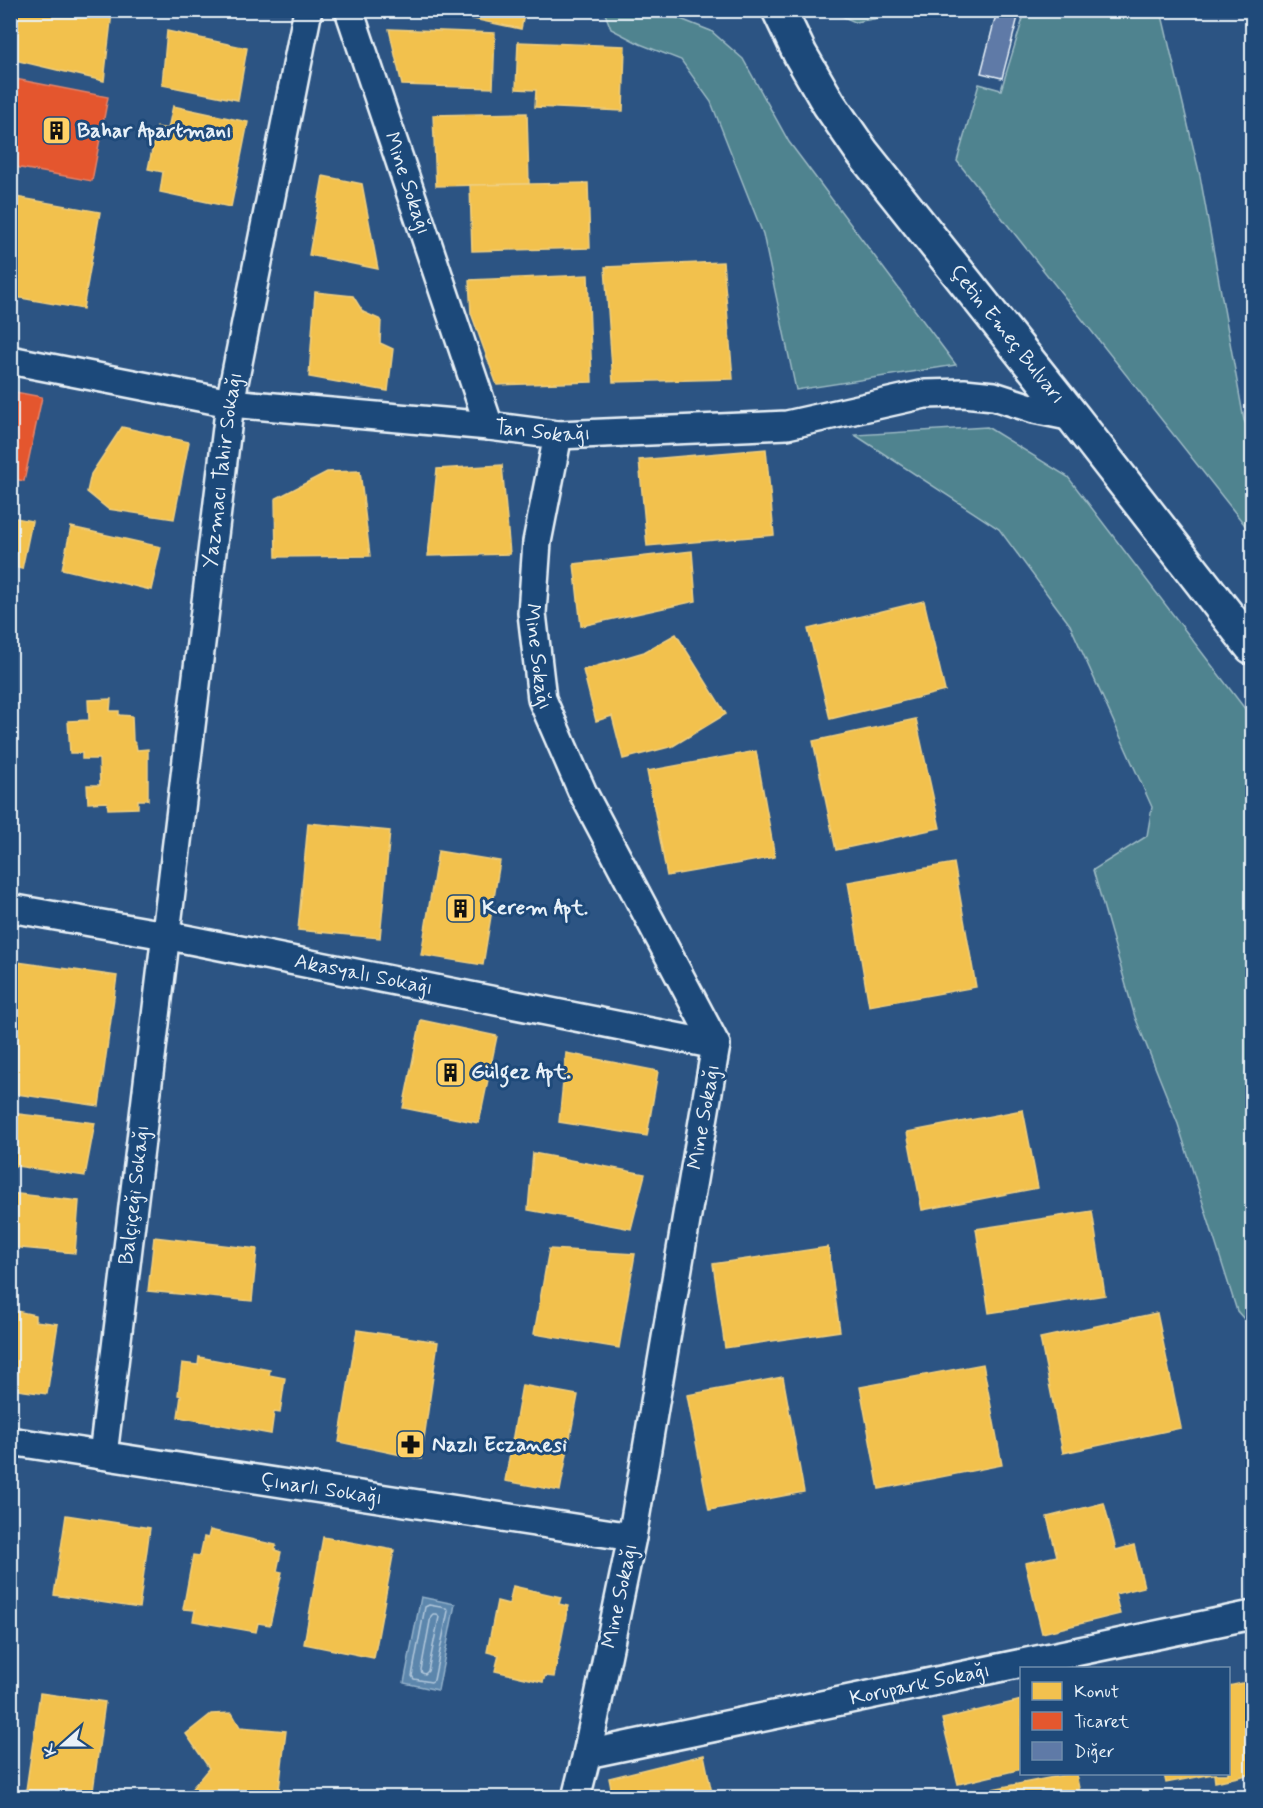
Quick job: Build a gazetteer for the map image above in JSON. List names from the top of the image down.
{
  "streets": {
    "main road": ["Çetin Emeç Bulvarı"],
    "street": [
      "Mine Sokağı",
      "Tan Sokağı",
      "Yazmacı Tahir Sokağı",
      "Akasyalı Sokağı",
      "Balçiçeği Sokağı",
      "Çınarlı Sokağı",
      "Korupark Sokağı"
    ]
  },
  "crossings": [
    ["Mine Sokağı", "Tan Sokağı"],
    ["Mine Sokağı", "Akasyalı Sokağı"],
    ["Mine Sokağı", "Çınarlı Sokağı"],
    ["Mine Sokağı", "Korupark Sokağı"],
    ["Çetin Emeç Bulvarı", "Tan Sokağı"],
    ["Tan Sokağı", "Yazmacı Tahir Sokağı"],
    ["Yazmacı Tahir Sokağı", "Akasyalı Sokağı"],
    ["Yazmacı Tahir Sokağı", "Balçiçeği Sokağı"],
    ["Akasyalı Sokağı", "Balçiçeği Sokağı"],
    ["Balçiçeği Sokağı", "Çınarlı Sokağı"]
  ],
  "places": {
    "building": ["Bahar Apartmanı", "Kerem Apt.", "Gülgez Apt."],
    "pharmacy": ["Nazlı Eczanesi"]
  },
  "legend": ["Konut", "Ticaret", "Diğer"],
  "north": "left"
}
